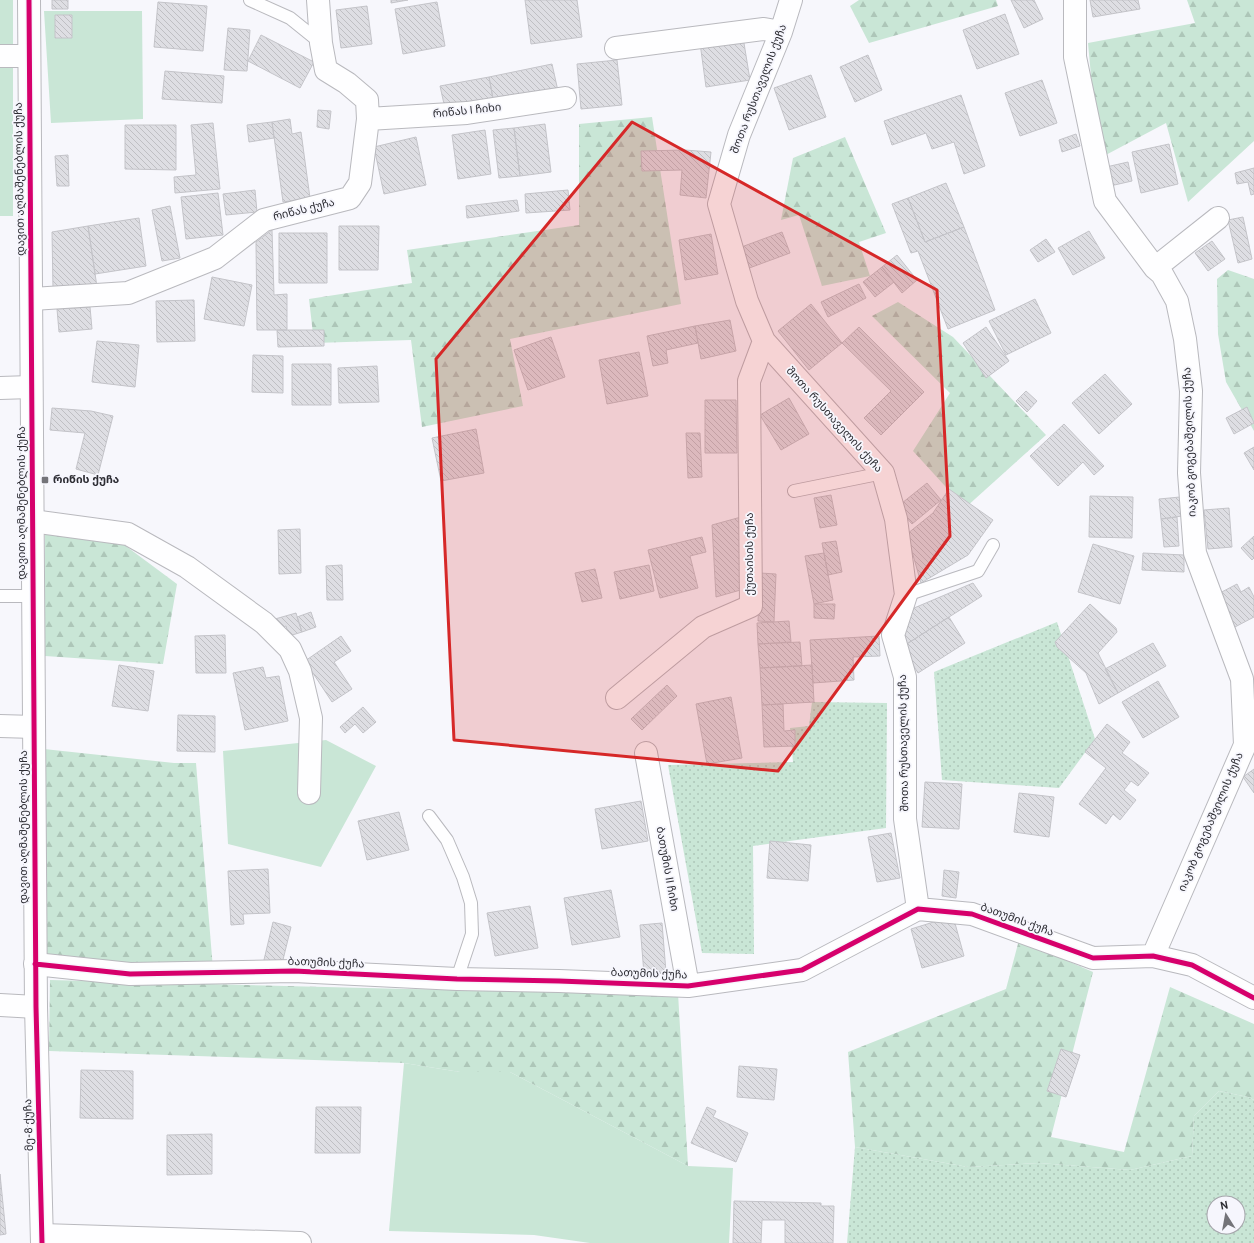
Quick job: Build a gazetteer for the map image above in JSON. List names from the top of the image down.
{
  "streets": {
    "street": [
      "შოთა რუსთაველის ქუჩა",
      "რიწას I ჩიხი",
      "დავით აღმაშენებლის ქუჩა",
      "რიწას ქუჩა",
      "იაკობ გოგებაშვილის ქუჩა",
      "ქუთაისის ქუჩა",
      "ბათუმის II ჩიხი",
      "ბათუმის ქუჩა",
      "მე-8 ქუჩა"
    ]
  },
  "crossings": [
    ["შოთა რუსთაველის ქუჩა", "ქუთაისის ქუჩა"],
    ["შოთა რუსთაველის ქუჩა", "ბათუმის ქუჩა"],
    ["რიწას I ჩიხი", "რიწას ქუჩა"],
    ["დავით აღმაშენებლის ქუჩა", "რიწას ქუჩა"],
    ["დავით აღმაშენებლის ქუჩა", "ბათუმის ქუჩა"],
    ["დავით აღმაშენებლის ქუჩა", "მე-8 ქუჩა"],
    ["იაკობ გოგებაშვილის ქუჩა", "ბათუმის ქუჩა"],
    ["ბათუმის II ჩიხი", "ბათუმის ქუჩა"]
  ],
  "places": {
    "transit": ["რიწის ქუჩა"]
  },
  "north": "top"
}
